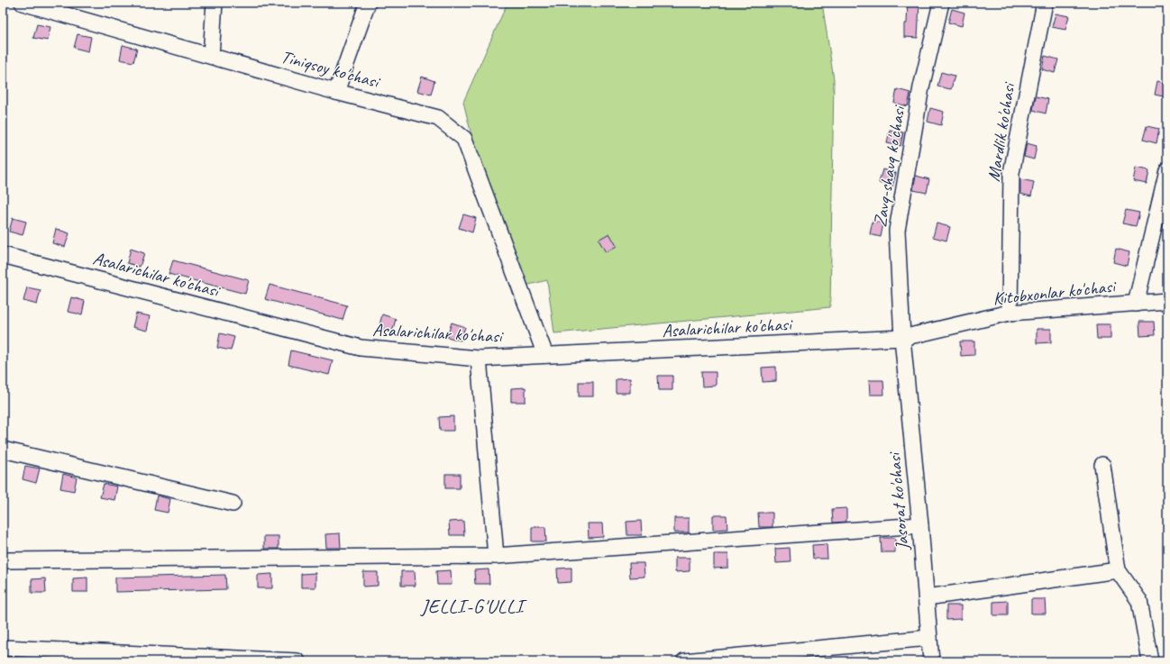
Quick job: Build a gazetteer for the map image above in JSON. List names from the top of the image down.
{
  "streets": {
    "street": [
      "Tiniqsoy ko'chasi",
      "Mardlik ko'chasi",
      "Zavq-shavq ko'chasi",
      "Asalarichilar ko'chasi",
      "Kitobxonlar ko'chasi",
      "Jasorat ko'chasi"
    ]
  },
  "crossings": [
    ["Tiniqsoy ko'chasi", "Asalarichilar ko'chasi"],
    ["Mardlik ko'chasi", "Kitobxonlar ko'chasi"],
    ["Zavq-shavq ko'chasi", "Asalarichilar ko'chasi"],
    ["Zavq-shavq ko'chasi", "Kitobxonlar ko'chasi"],
    ["Zavq-shavq ko'chasi", "Jasorat ko'chasi"],
    ["Asalarichilar ko'chasi", "Kitobxonlar ko'chasi"],
    ["Asalarichilar ko'chasi", "Jasorat ko'chasi"],
    ["Kitobxonlar ko'chasi", "Jasorat ko'chasi"]
  ],
  "districts": ["JELLI-G'ULLI"]
}
